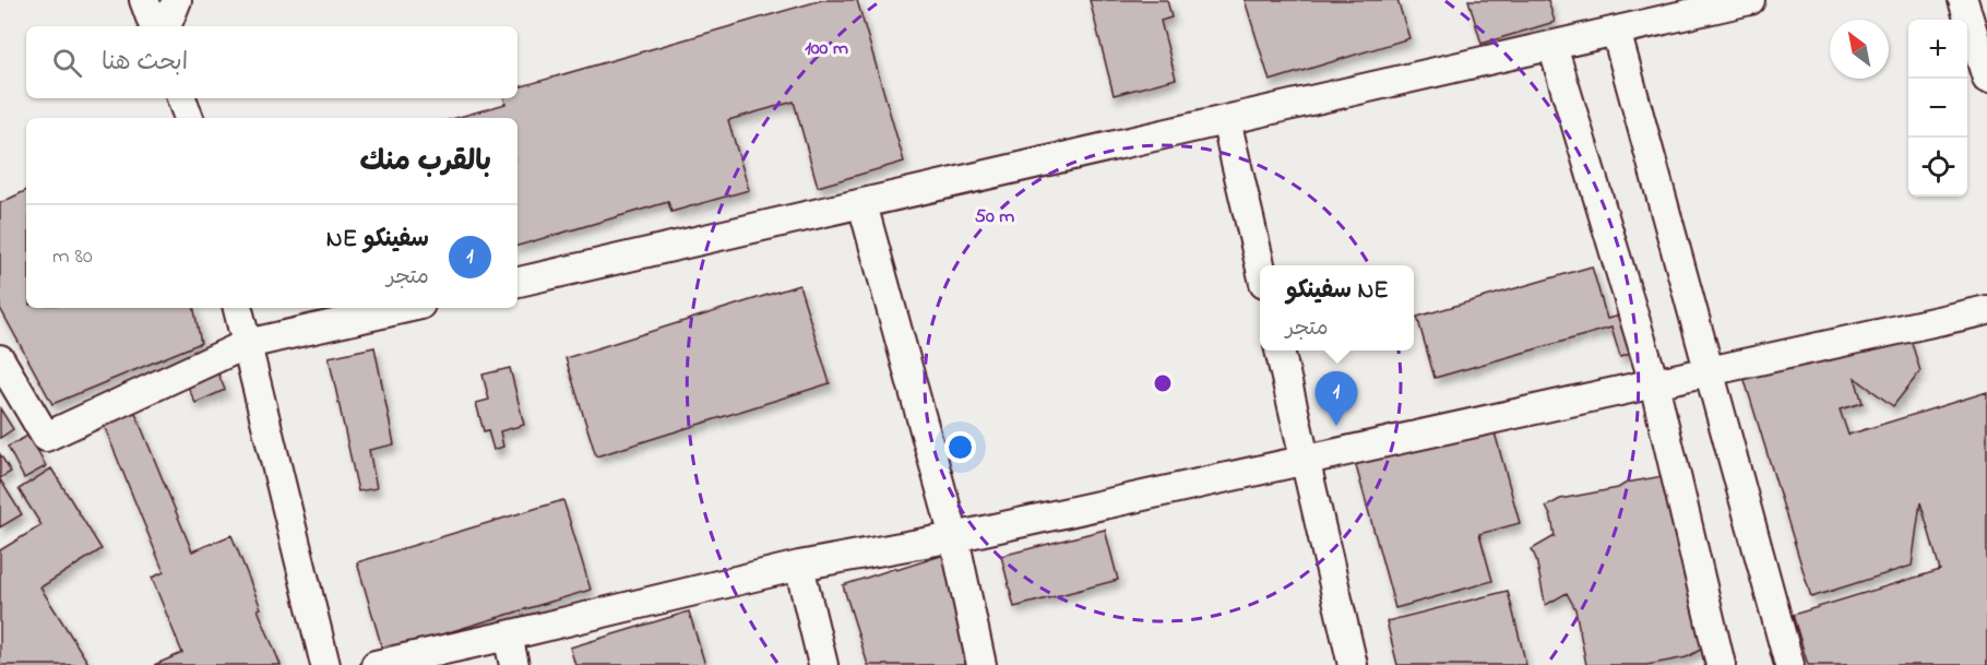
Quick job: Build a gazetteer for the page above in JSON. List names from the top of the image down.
{
  "north": "top left",
  "page": {
    "map_buttons": ["+", "−"],
    "search": "ابحث هنا",
    "heading": "بالقرب منك",
    "list": [
      {
        "mark": "1",
        "name": "سفينكو NE",
        "note": "متجر",
        "value": "80 m"
      }
    ],
    "popup": ["سفينكو NE", "متجر"],
    "pins": "1"
  },
  "rings": ["100 m", "50 m"]
}
